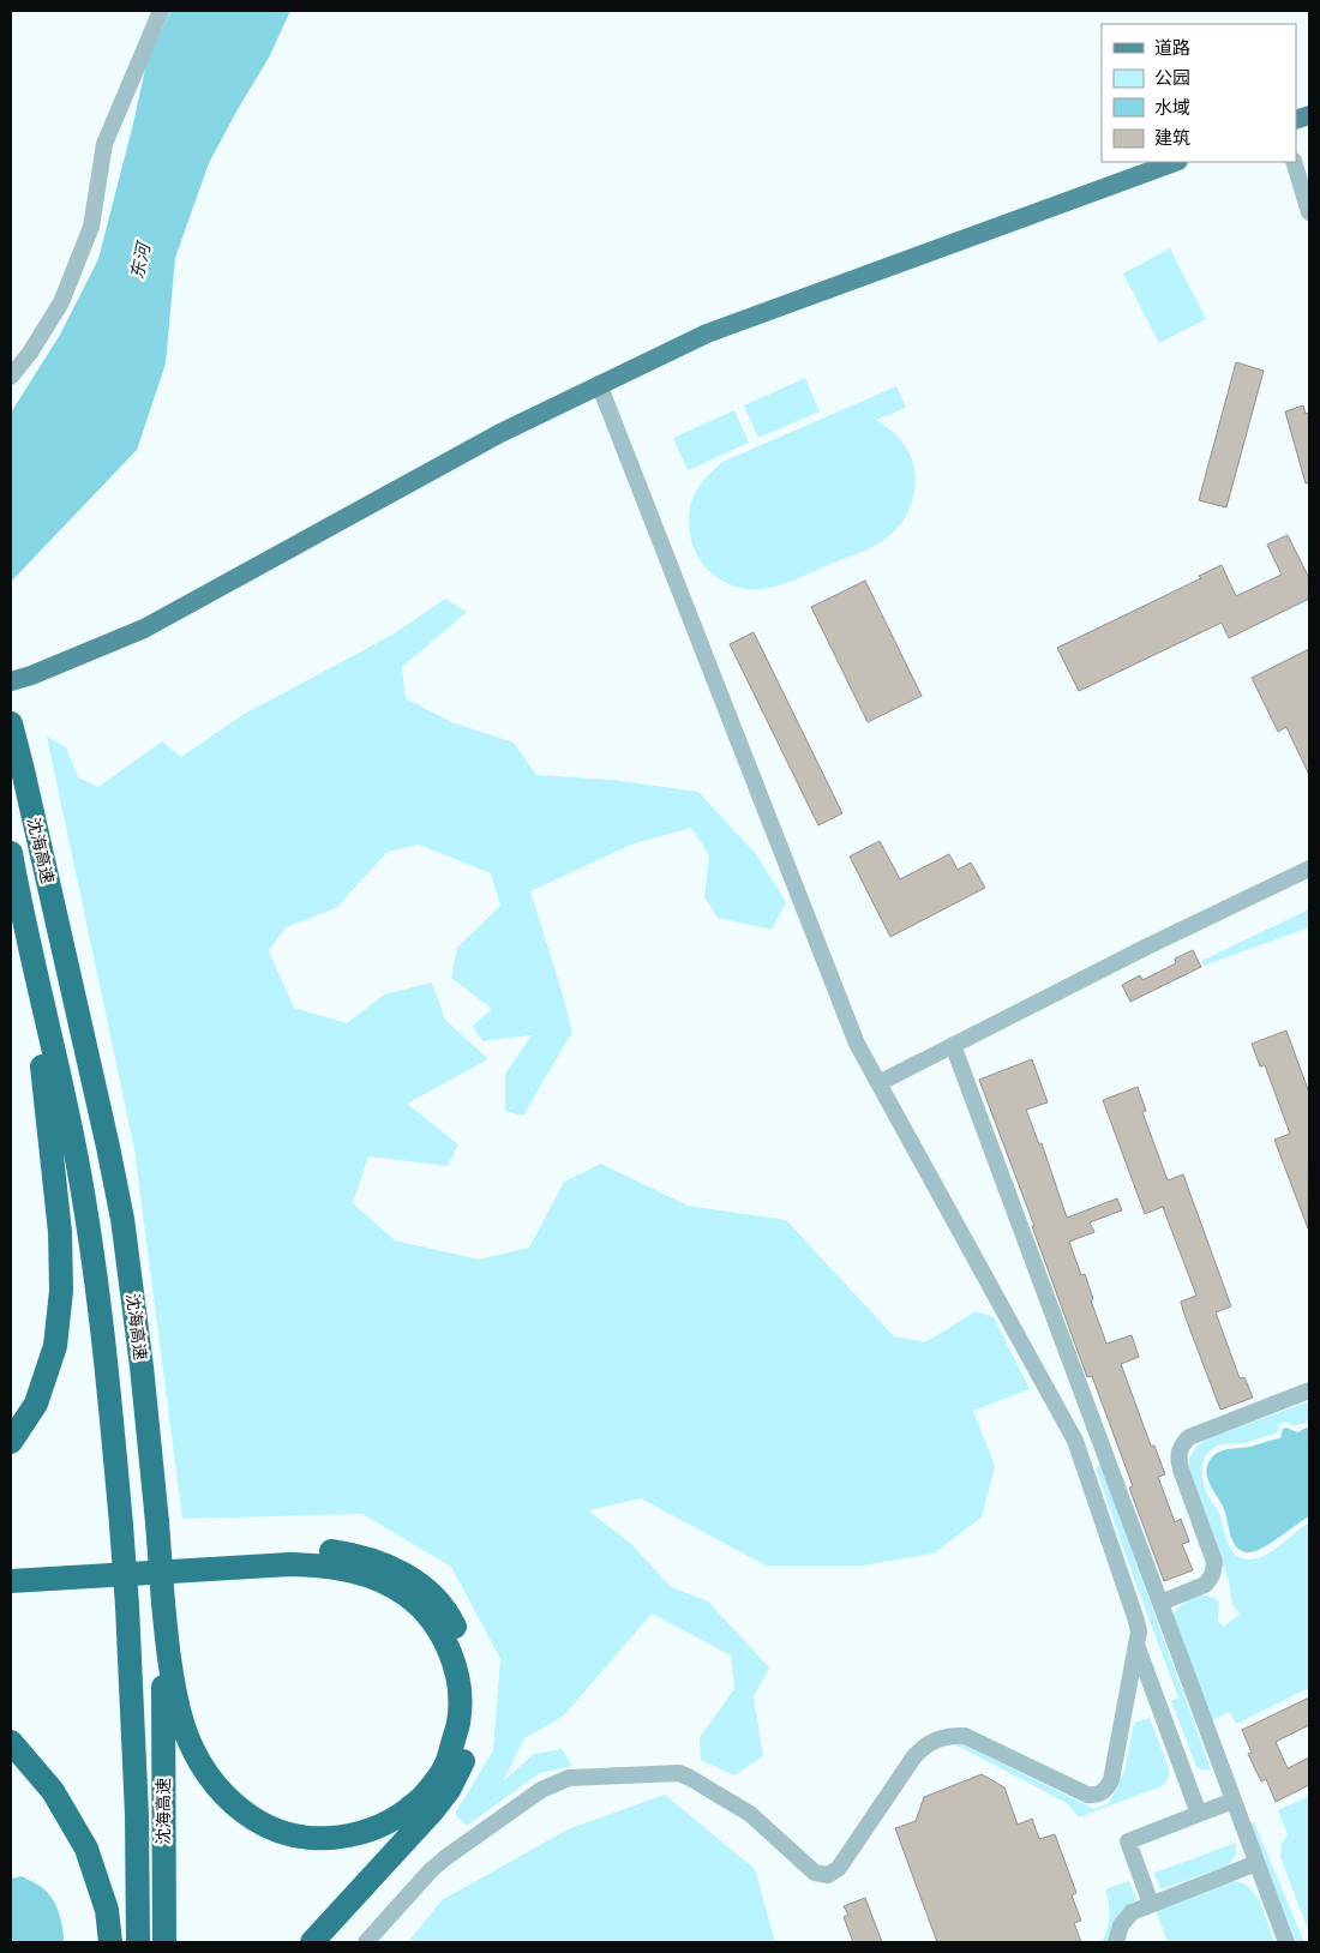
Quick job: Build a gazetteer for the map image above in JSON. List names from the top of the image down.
{
  "streets": {
    "highway": ["沈海高速"]
  },
  "water": ["东河"],
  "legend": [
    "道路",
    "公园",
    "水域",
    "建筑"
  ]
}
